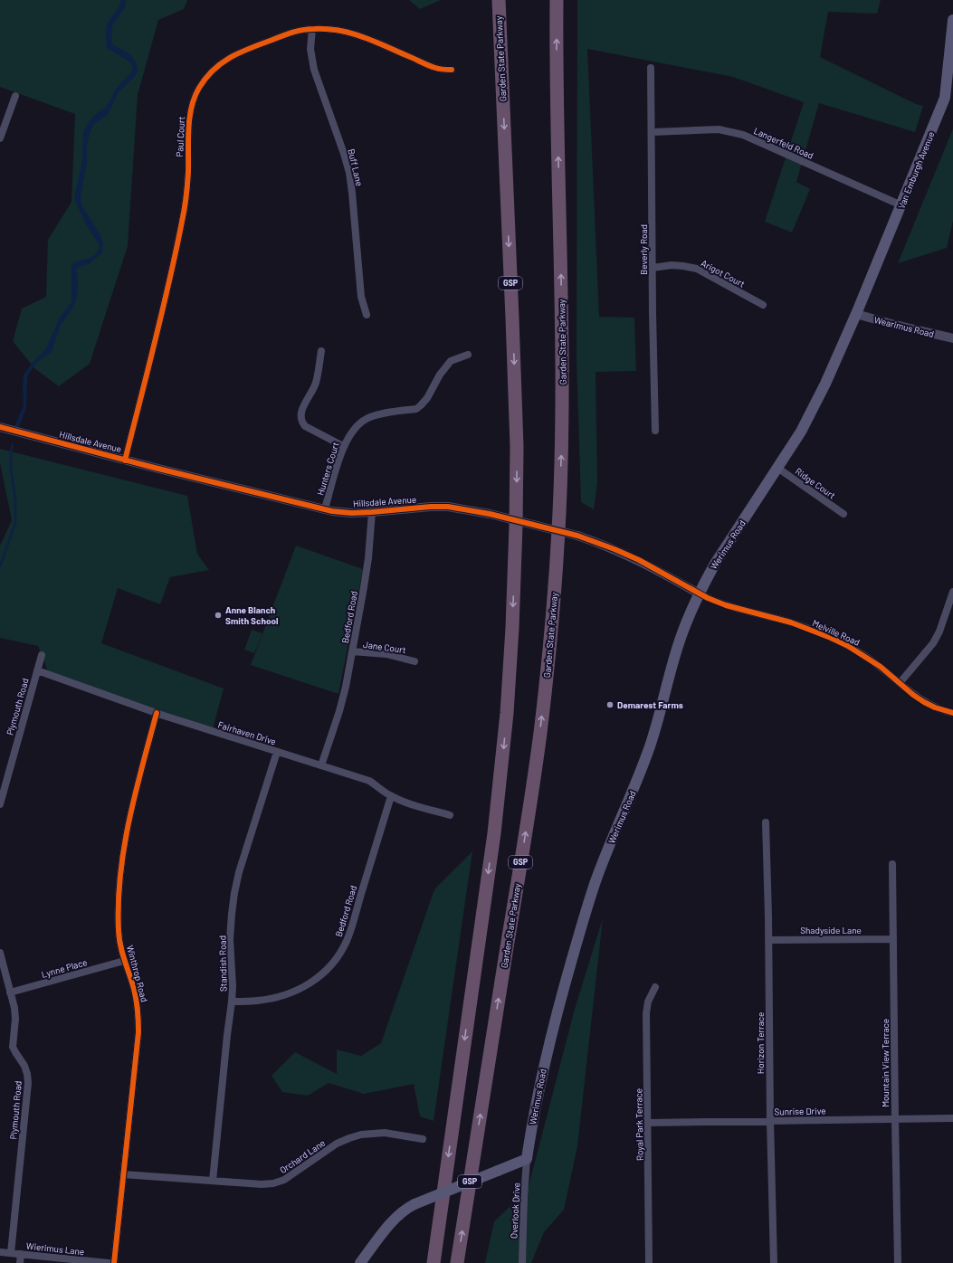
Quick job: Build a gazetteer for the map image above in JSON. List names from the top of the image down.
{
  "streets": {
    "highway": ["Garden State Parkway", "GSP"],
    "main road": ["Van Emburgh Avenue", "Werimus Road"],
    "street": [
      "Paul Court",
      "Langerfeld Road",
      "Buff Lane",
      "Beverly Road",
      "Arigot Court",
      "Wearimus Road",
      "Hillsdale Avenue",
      "Hunters Court",
      "Ridge Court",
      "Bedford Road",
      "Melville Road",
      "Jane Court",
      "Plymouth Road",
      "Fairhaven Drive",
      "Shadyside Lane",
      "Standish Road",
      "Lynne Place",
      "Winthrop Road",
      "Horizon Terrace",
      "Mountain View Terrace",
      "Sunrise Drive",
      "Royal Park Terrace",
      "Orchard Lane",
      "Overlook Drive",
      "Wierimus Lane"
    ]
  },
  "crossings": [
    ["Paul Court", "Buff Lane"],
    ["Paul Court", "Hillsdale Avenue"],
    ["Langerfeld Road", "Van Emburgh Avenue"],
    ["Langerfeld Road", "Beverly Road"],
    ["Van Emburgh Avenue", "Wearimus Road"],
    ["Van Emburgh Avenue", "Werimus Road"],
    ["Beverly Road", "Arigot Court"],
    ["Wearimus Road", "Werimus Road"],
    ["Hillsdale Avenue", "Hunters Court"],
    ["Hillsdale Avenue", "Werimus Road"],
    ["Hillsdale Avenue", "Bedford Road"],
    ["Hillsdale Avenue", "Melville Road"],
    ["Ridge Court", "Werimus Road"],
    ["Werimus Road", "Melville Road"],
    ["Werimus Road", "Overlook Drive"],
    ["Bedford Road", "Jane Court"],
    ["Bedford Road", "Fairhaven Drive"],
    ["Bedford Road", "Standish Road"],
    ["Plymouth Road", "Fairhaven Drive"],
    ["Plymouth Road", "Lynne Place"],
    ["Plymouth Road", "Wierimus Lane"],
    ["Fairhaven Drive", "Standish Road"],
    ["Fairhaven Drive", "Winthrop Road"],
    ["Shadyside Lane", "Horizon Terrace"],
    ["Shadyside Lane", "Mountain View Terrace"],
    ["Standish Road", "Orchard Lane"],
    ["Lynne Place", "Winthrop Road"],
    ["Winthrop Road", "Orchard Lane"],
    ["Horizon Terrace", "Sunrise Drive"],
    ["Mountain View Terrace", "Sunrise Drive"],
    ["Sunrise Drive", "Royal Park Terrace"]
  ],
  "places": ["Anne Blanch Smith School", "Demarest Farms"]
}
